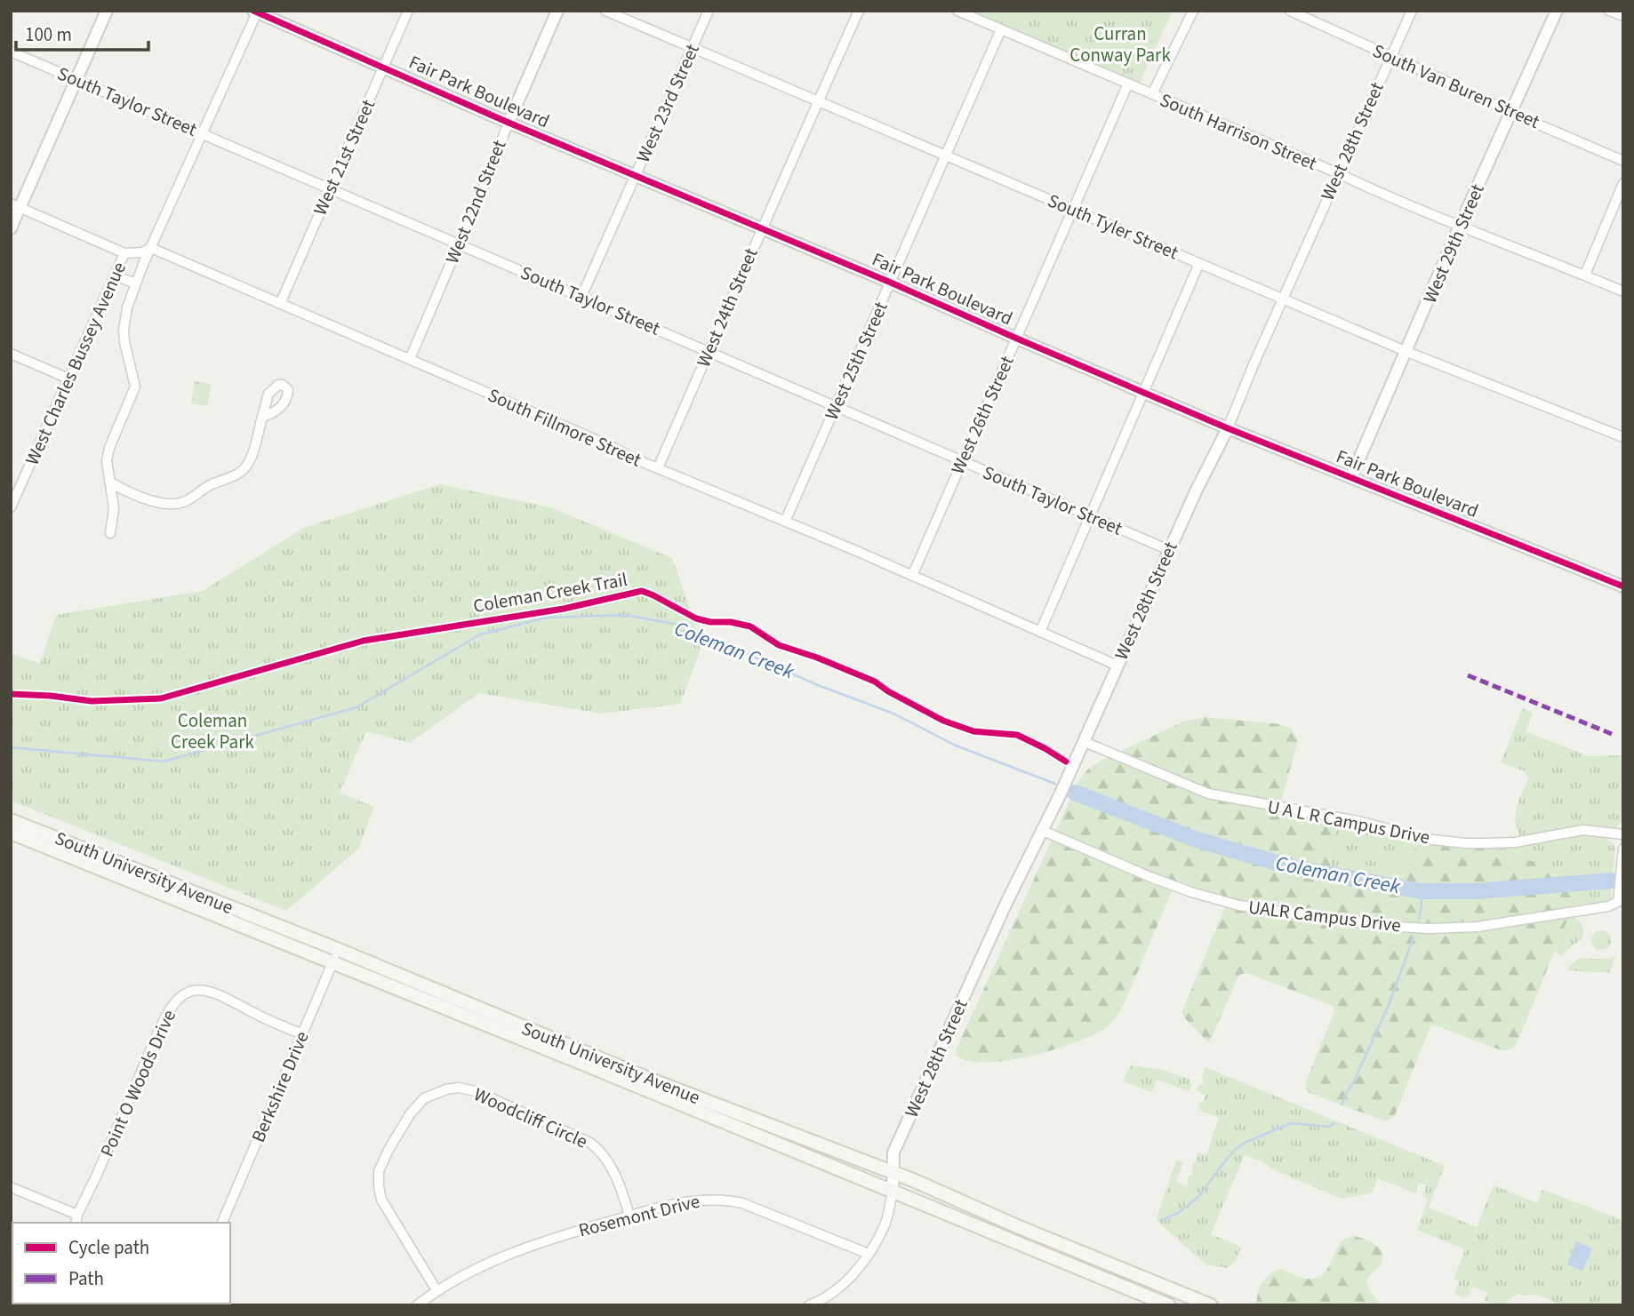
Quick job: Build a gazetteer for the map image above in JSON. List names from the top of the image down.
{
  "streets": {
    "main road": ["South University Avenue"],
    "street": [
      "South Van Buren Street",
      "Fair Park Boulevard",
      "South Taylor Street",
      "West 23rd Street",
      "South Harrison Street",
      "West 28th Street",
      "West 21st Street",
      "West 22nd Street",
      "South Tyler Street",
      "West 29th Street",
      "West 24th Street",
      "West 25th Street",
      "West Charles Bussey Avenue",
      "West 26th Street",
      "South Fillmore Street",
      "U A L R Campus Drive",
      "UALR Campus Drive",
      "Point O Woods Drive",
      "Berkshire Drive",
      "Woodcliff Circle",
      "Rosemont Drive"
    ],
    "cycle path": ["Coleman Creek Trail"]
  },
  "crossings": [
    ["South Van Buren Street", "West 28th Street"],
    ["South Van Buren Street", "West 29th Street"],
    ["Fair Park Boulevard", "West 23rd Street"],
    ["Fair Park Boulevard", "West 28th Street"],
    ["Fair Park Boulevard", "West 21st Street"],
    ["Fair Park Boulevard", "West 22nd Street"],
    ["Fair Park Boulevard", "West 29th Street"],
    ["Fair Park Boulevard", "West 24th Street"],
    ["Fair Park Boulevard", "West 25th Street"],
    ["Fair Park Boulevard", "West 26th Street"],
    ["South Taylor Street", "West 23rd Street"],
    ["South Taylor Street", "West 28th Street"],
    ["South Taylor Street", "West 21st Street"],
    ["South Taylor Street", "West 22nd Street"],
    ["South Taylor Street", "West 24th Street"],
    ["South Taylor Street", "West 25th Street"],
    ["South Taylor Street", "West 26th Street"],
    ["West 23rd Street", "South Tyler Street"],
    ["South Harrison Street", "West 28th Street"],
    ["South Harrison Street", "West 29th Street"],
    ["South Harrison Street", "West 25th Street"],
    ["South Harrison Street", "West 26th Street"],
    ["West 28th Street", "South Tyler Street"],
    ["West 28th Street", "South Fillmore Street"],
    ["West 28th Street", "U A L R Campus Drive"],
    ["West 28th Street", "South University Avenue"],
    ["West 28th Street", "UALR Campus Drive"],
    ["West 21st Street", "South Fillmore Street"],
    ["West 22nd Street", "South Fillmore Street"],
    ["South Tyler Street", "West 29th Street"],
    ["South Tyler Street", "West 24th Street"],
    ["South Tyler Street", "West 25th Street"],
    ["South Tyler Street", "West 26th Street"],
    ["West 24th Street", "South Fillmore Street"],
    ["West 25th Street", "South Fillmore Street"],
    ["West 26th Street", "South Fillmore Street"],
    ["South University Avenue", "Berkshire Drive"],
    ["Point O Woods Drive", "Berkshire Drive"],
    ["Woodcliff Circle", "Rosemont Drive"]
  ],
  "water": ["Coleman Creek"],
  "parks": ["Curran Conway Park", "Coleman Creek Park"],
  "legend": ["Cycle path", "Path"],
  "scale_bar": "100 m"
}
